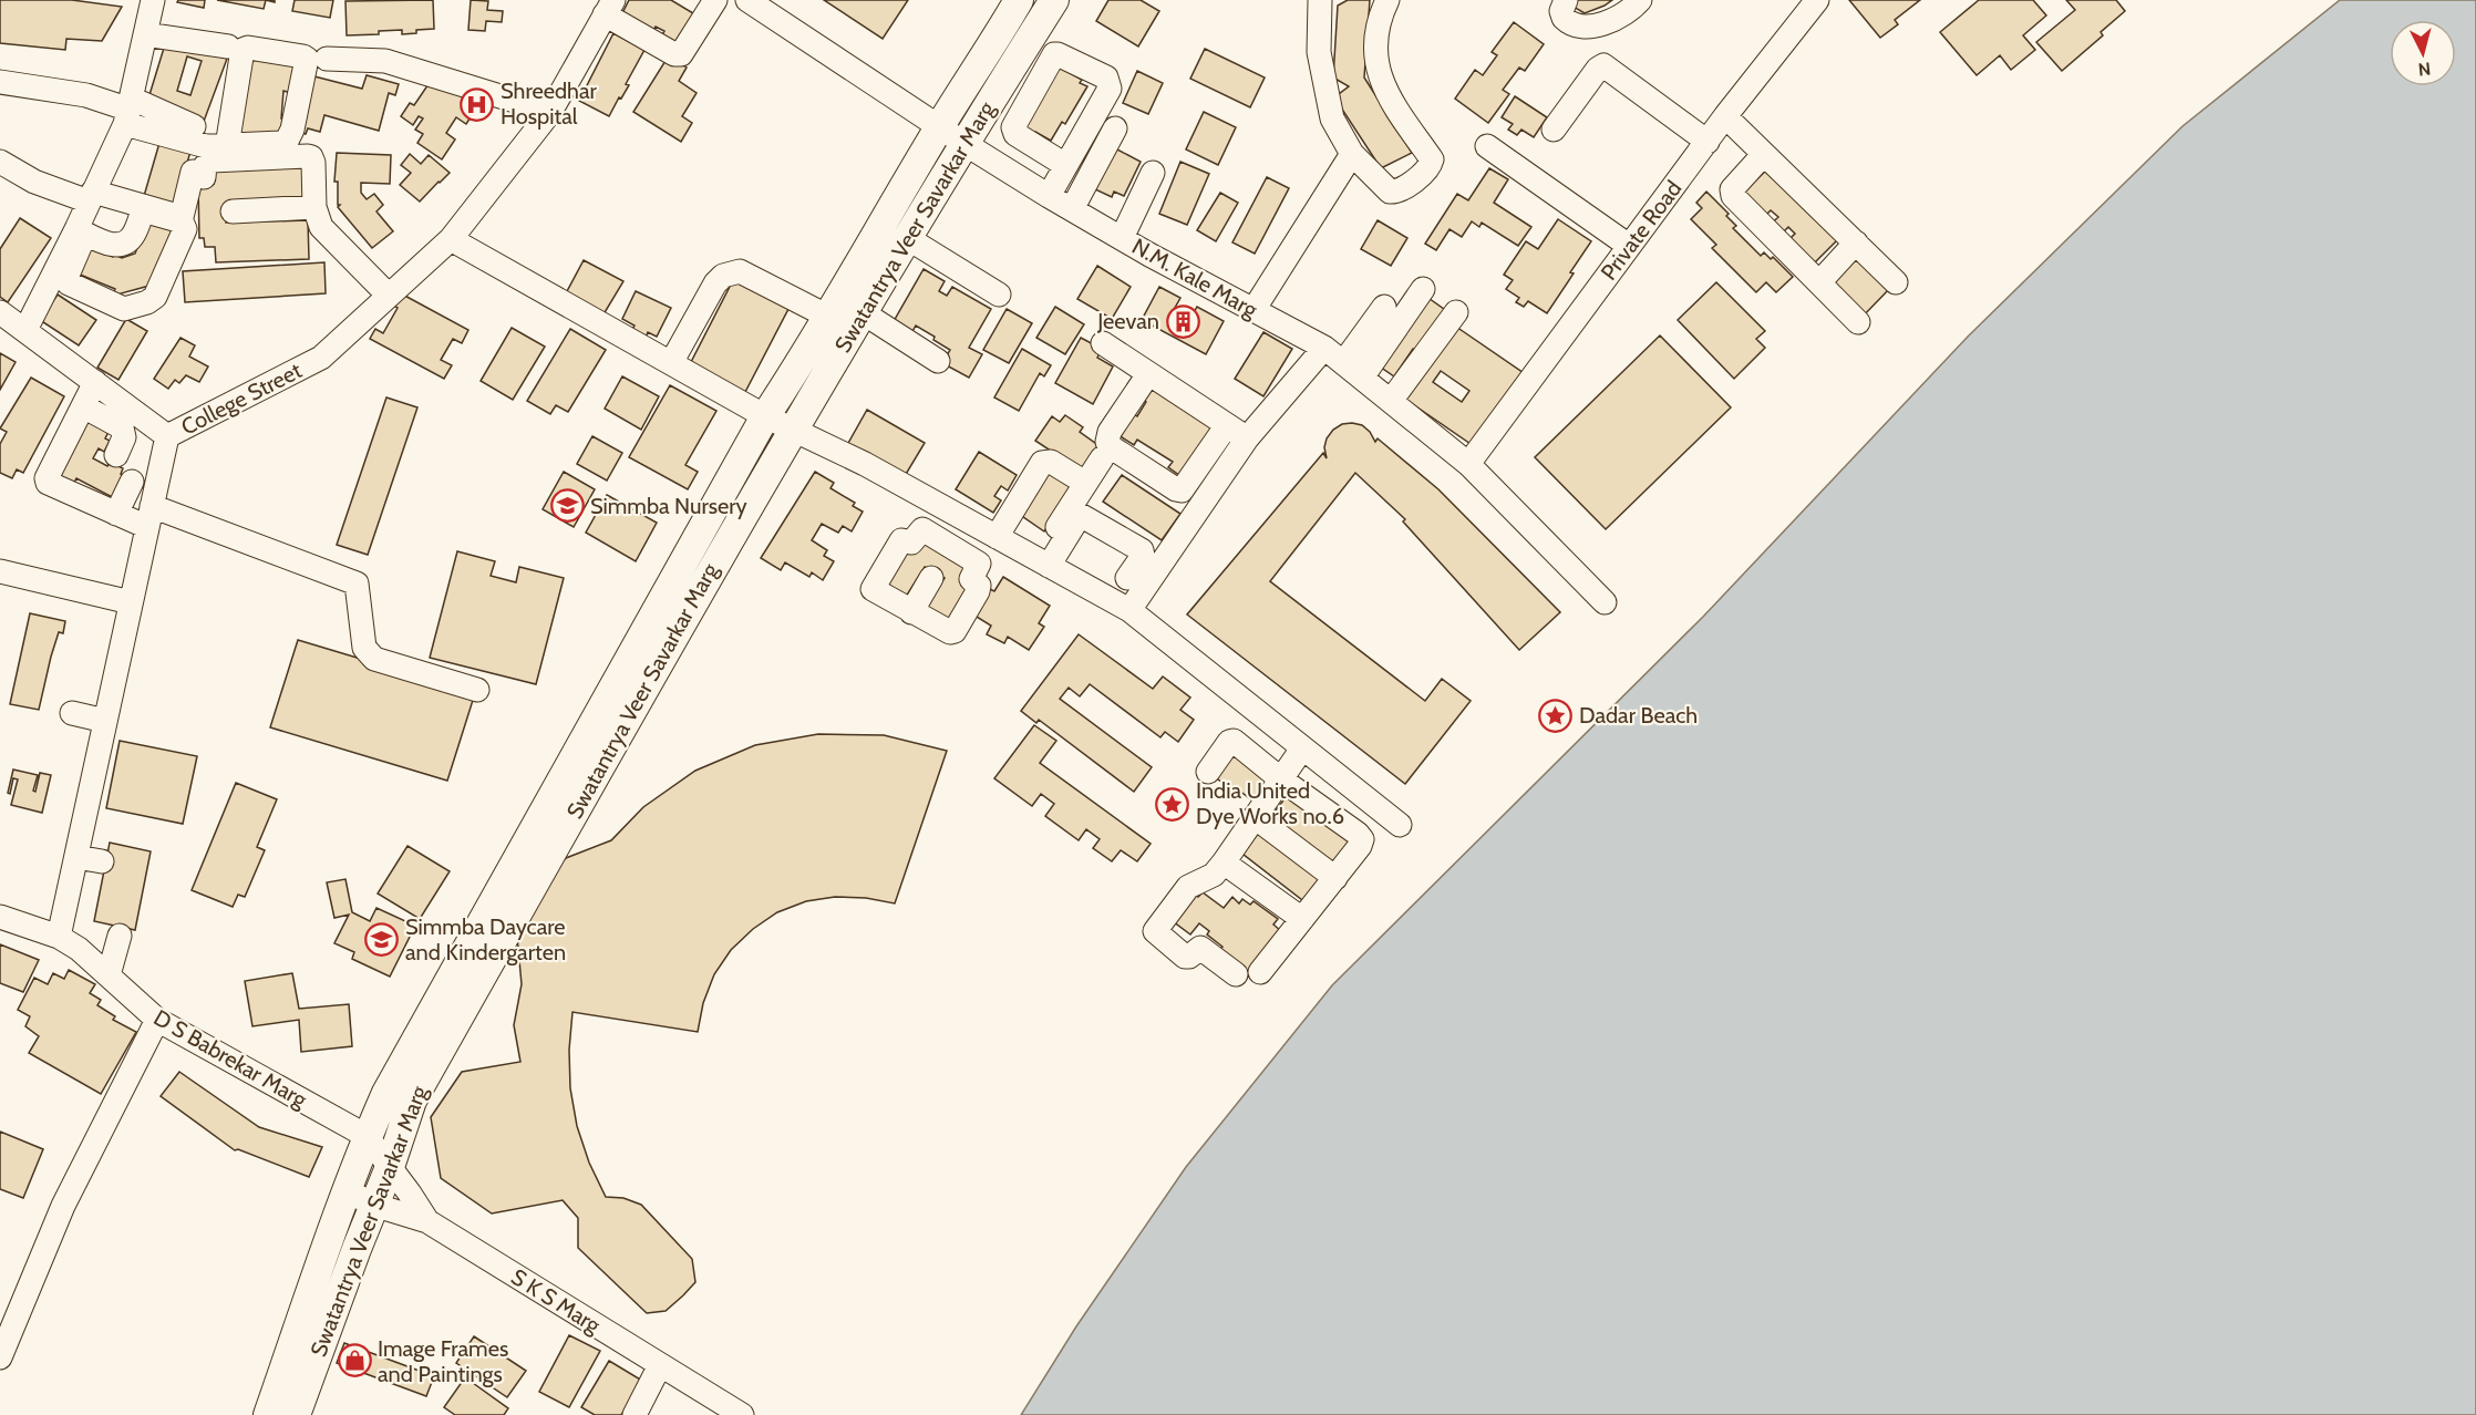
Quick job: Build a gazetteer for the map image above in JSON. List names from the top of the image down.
{
  "streets": {
    "main road": ["Swatantrya Veer Savarkar Marg"],
    "street": [
      "Private Road",
      "N.M. Kale Marg",
      "College Street",
      "D S Babrekar Marg",
      "S K S Marg"
    ]
  },
  "crossings": [
    ["Swatantrya Veer Savarkar Marg", "N.M. Kale Marg"],
    ["Swatantrya Veer Savarkar Marg", "D S Babrekar Marg"],
    ["Swatantrya Veer Savarkar Marg", "S K S Marg"],
    ["Private Road", "N.M. Kale Marg"],
    ["College Street", "D S Babrekar Marg"],
    ["D S Babrekar Marg", "S K S Marg"]
  ],
  "places": {
    "hospital": ["Shreedhar Hospital"],
    "building": ["Jeevan"],
    "school or university": ["Simmba Nursery", "Simmba Daycare and Kindergarten"],
    "place": ["Dadar Beach", "India United Dye Works no.6"],
    "shop": ["Image Frames and Paintings"]
  },
  "north": "bottom"
}
